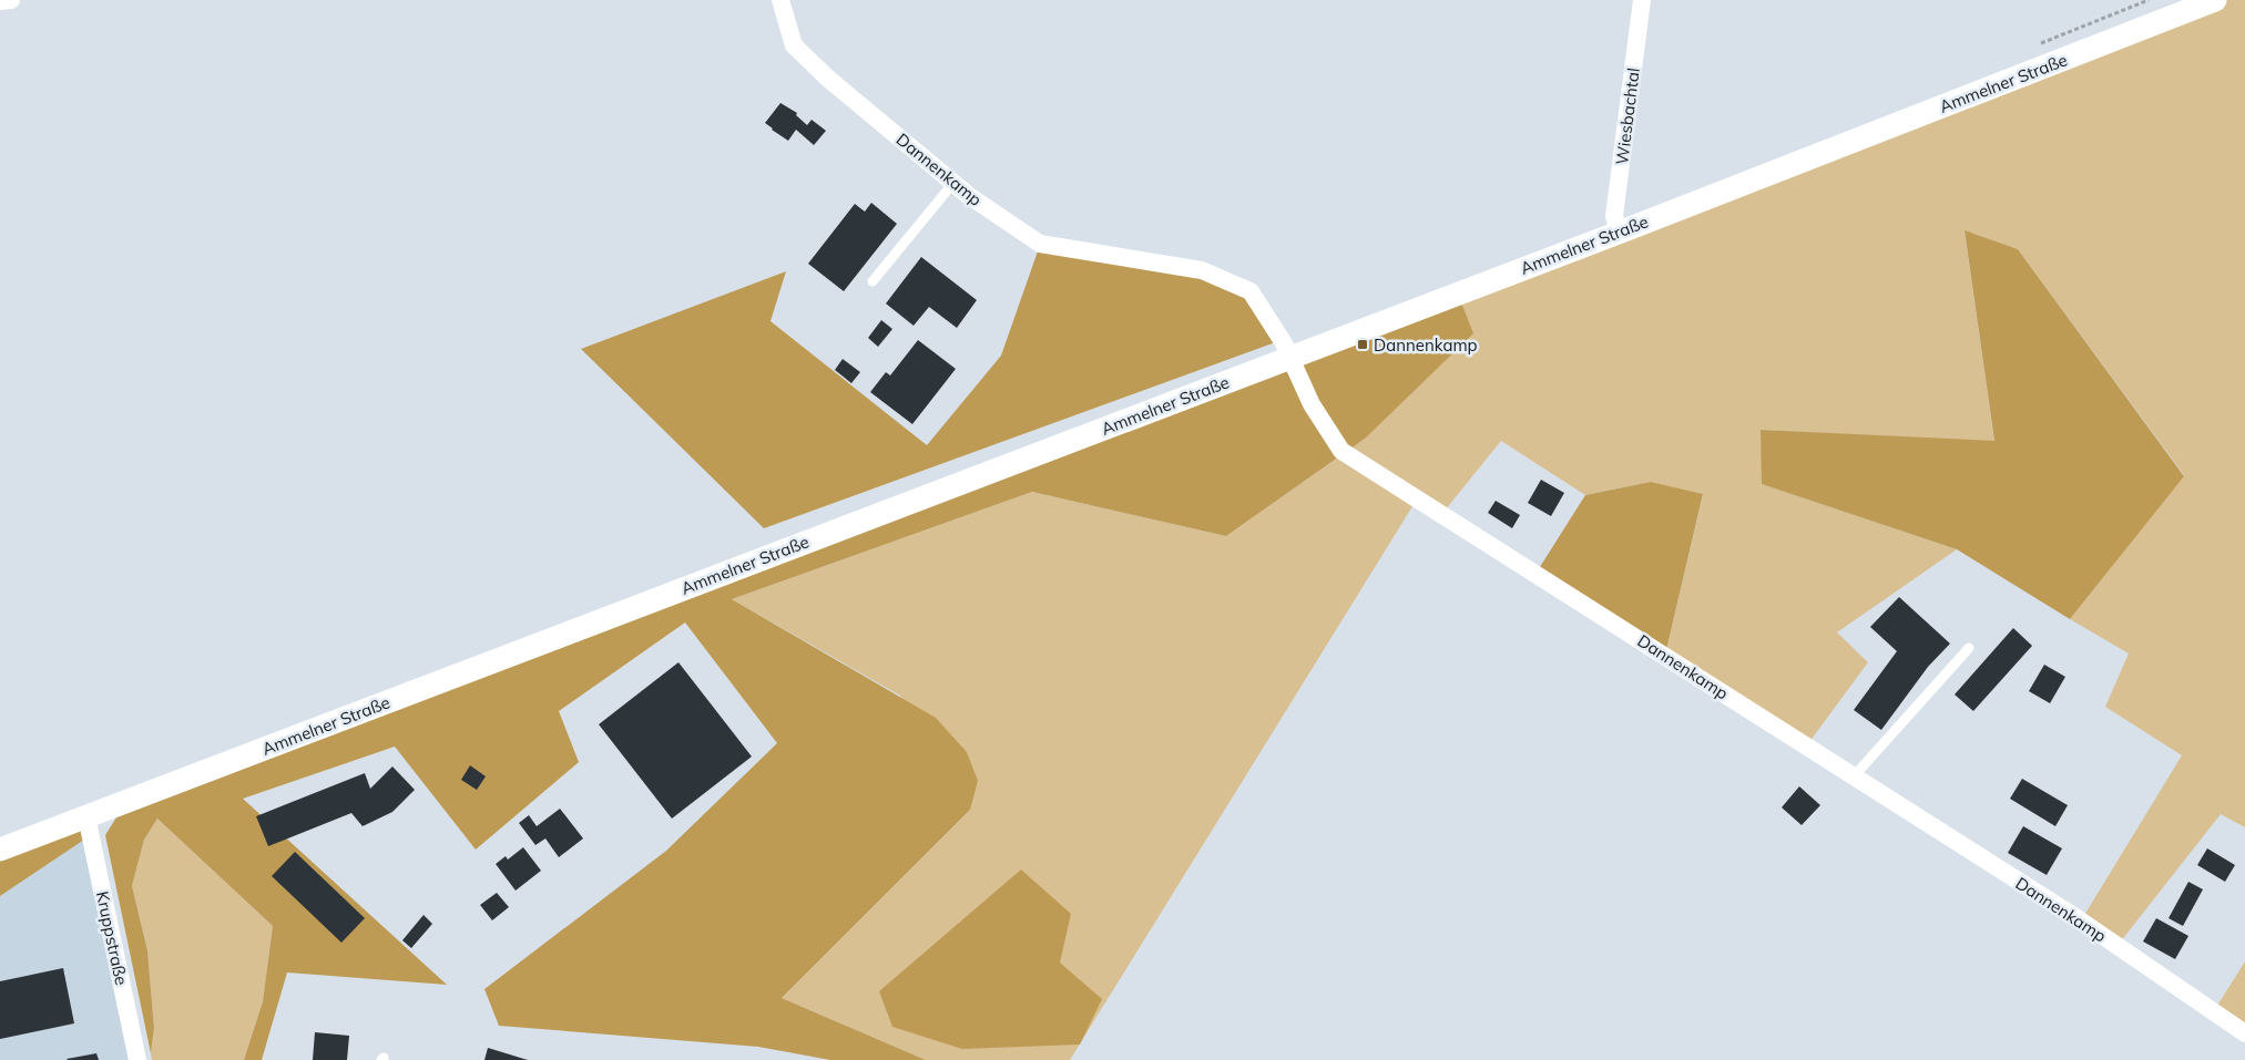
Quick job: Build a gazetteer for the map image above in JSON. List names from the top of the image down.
{
  "streets": {
    "street": [
      "Ammelner Straße",
      "Wiesbachtal",
      "Dannenkamp",
      "Kruppstraße"
    ]
  },
  "crossings": [
    ["Ammelner Straße", "Wiesbachtal"],
    ["Ammelner Straße", "Dannenkamp"],
    ["Ammelner Straße", "Kruppstraße"]
  ],
  "places": {
    "transit": ["Dannenkamp"]
  }
}
